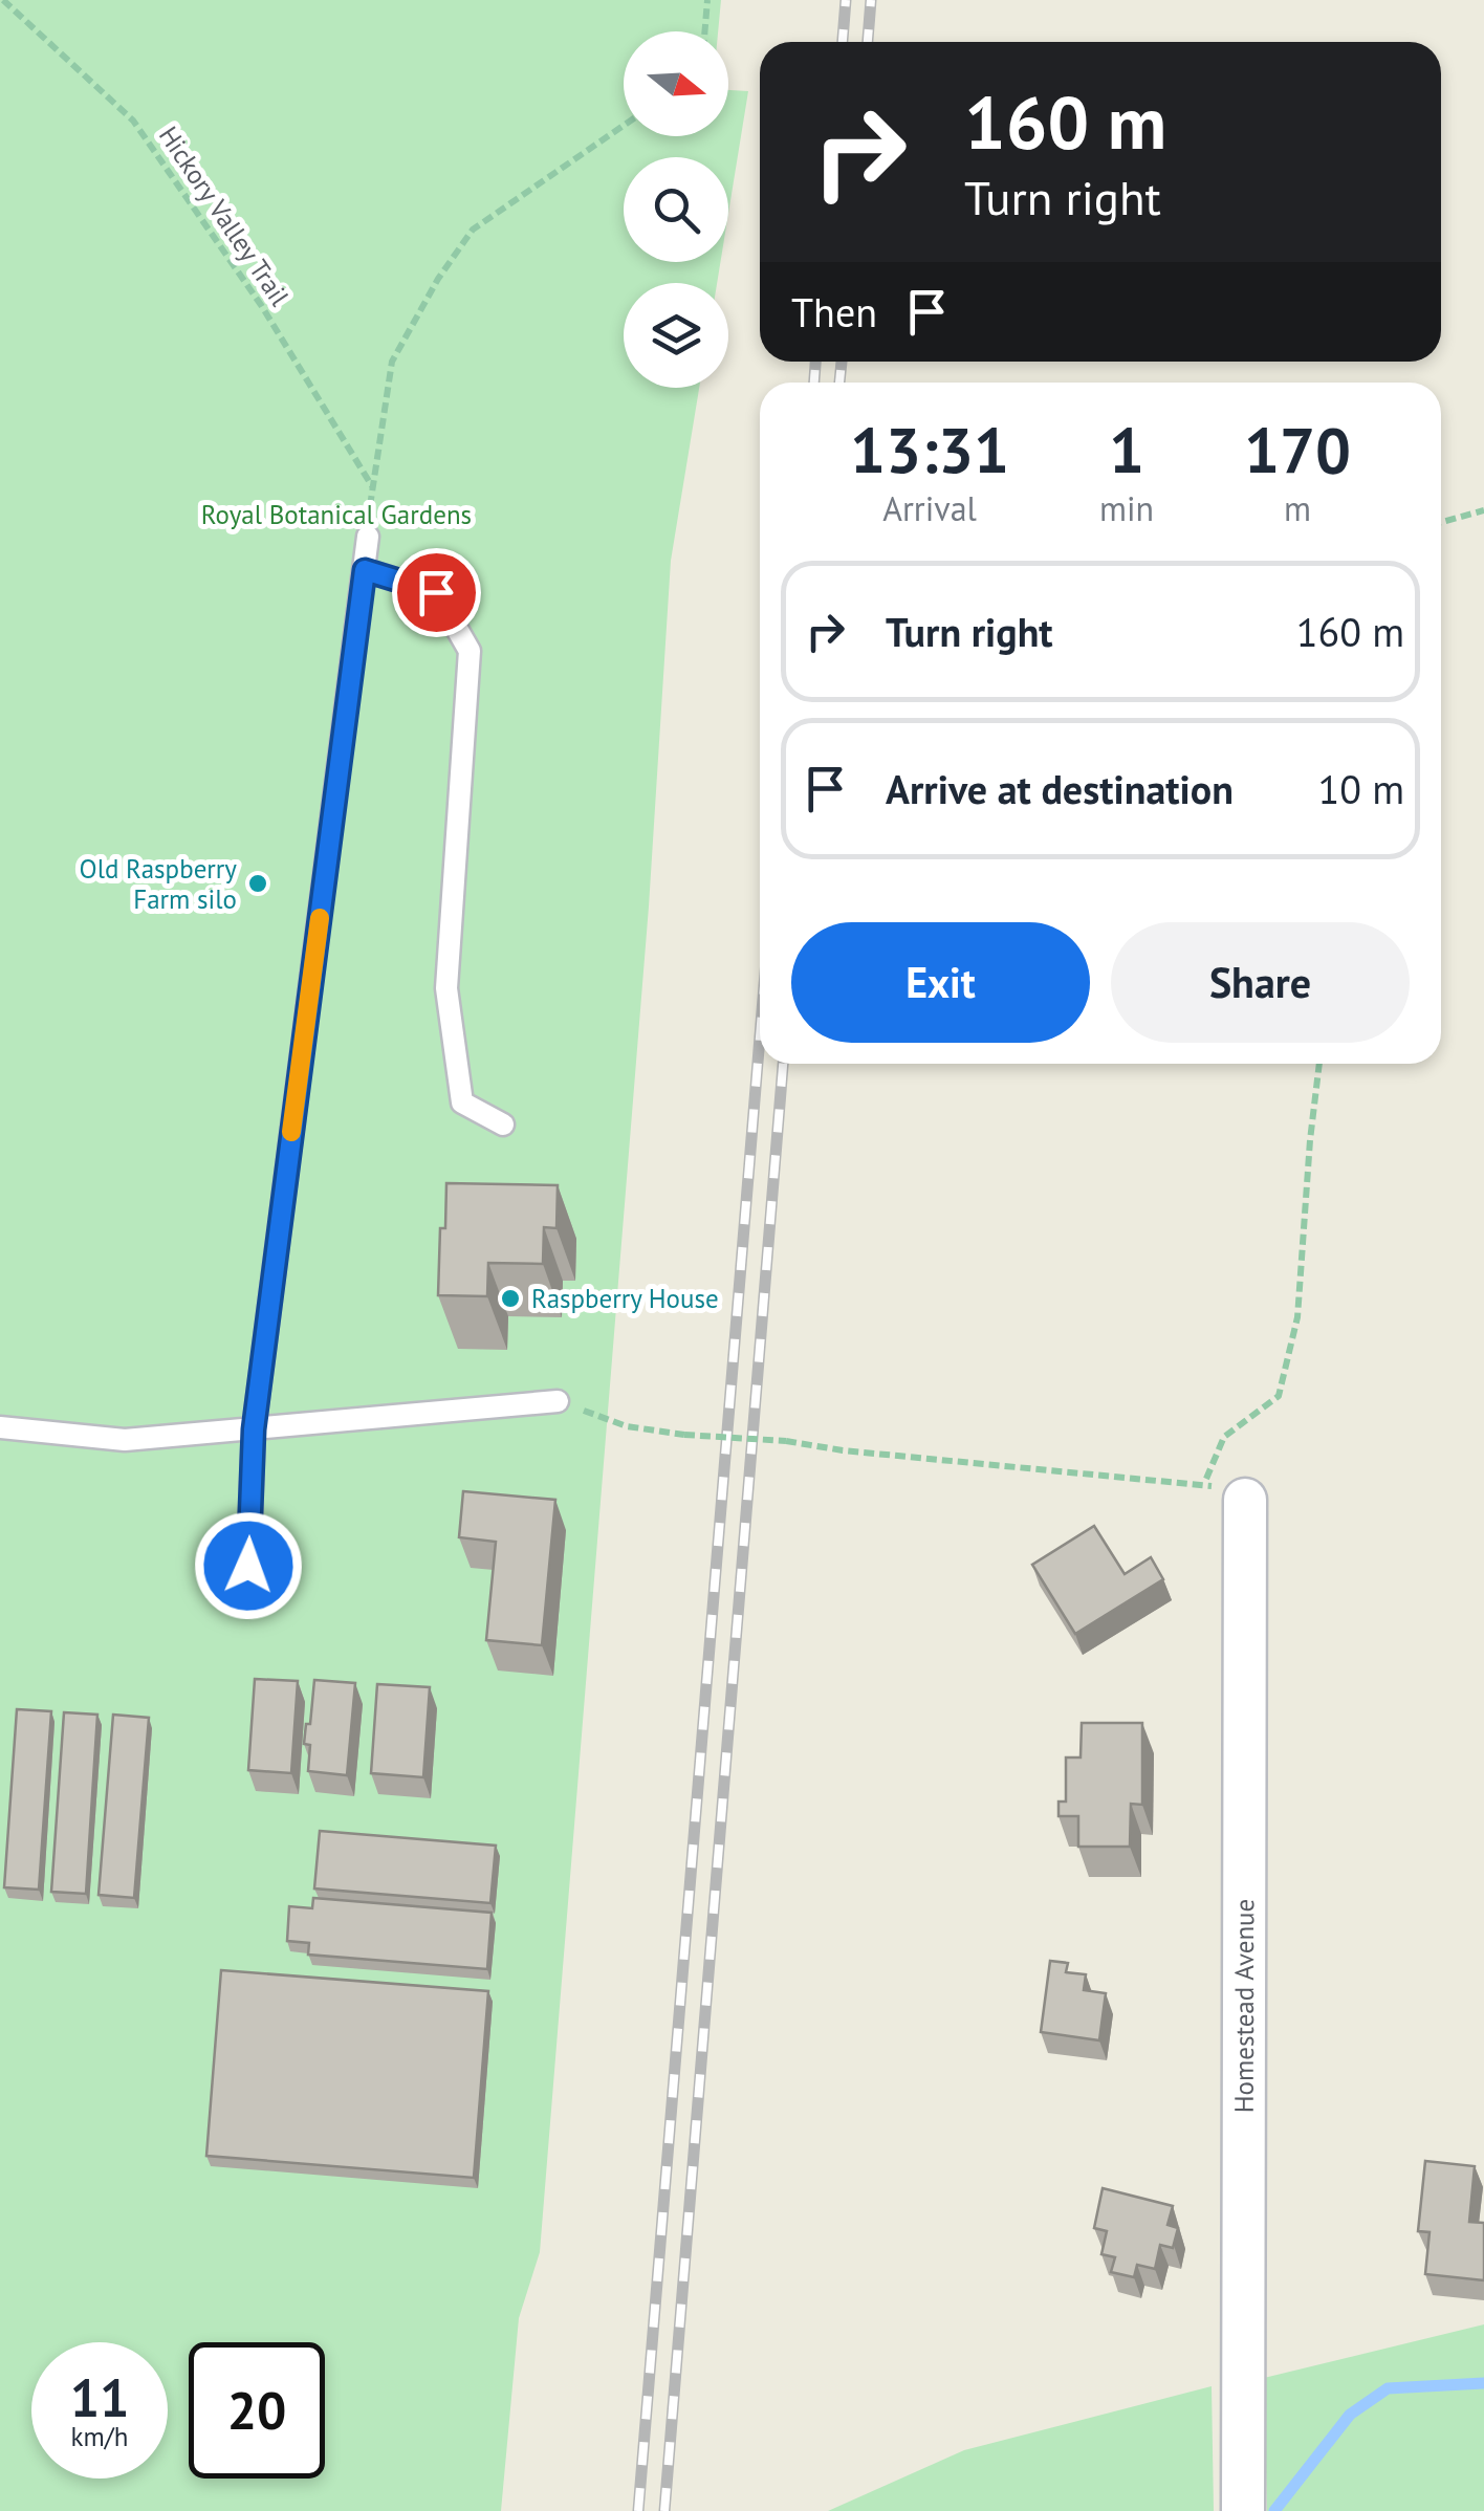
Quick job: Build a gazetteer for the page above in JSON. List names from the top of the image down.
{
  "streets": {
    "street": ["Homestead Avenue"],
    "path": ["Hickory Valley Trail"]
  },
  "parks": ["Royal Botanical Gardens"],
  "places": ["Old Raspberry Farm silo", "Raspberry House"],
  "north": "right",
  "page": {
    "turn": ["160 m", "Turn right"],
    "then": "Then",
    "eta": [
      "13:31",
      "Arrival",
      "1",
      "min",
      "170",
      "m"
    ],
    "list": [
      {
        "name": "Turn right",
        "value": "160 m"
      },
      {
        "name": "Arrive at destination",
        "value": "10 m"
      }
    ],
    "buttons": ["Exit", "Share"],
    "speed": "11 km/h",
    "limit": "20"
  }
}
